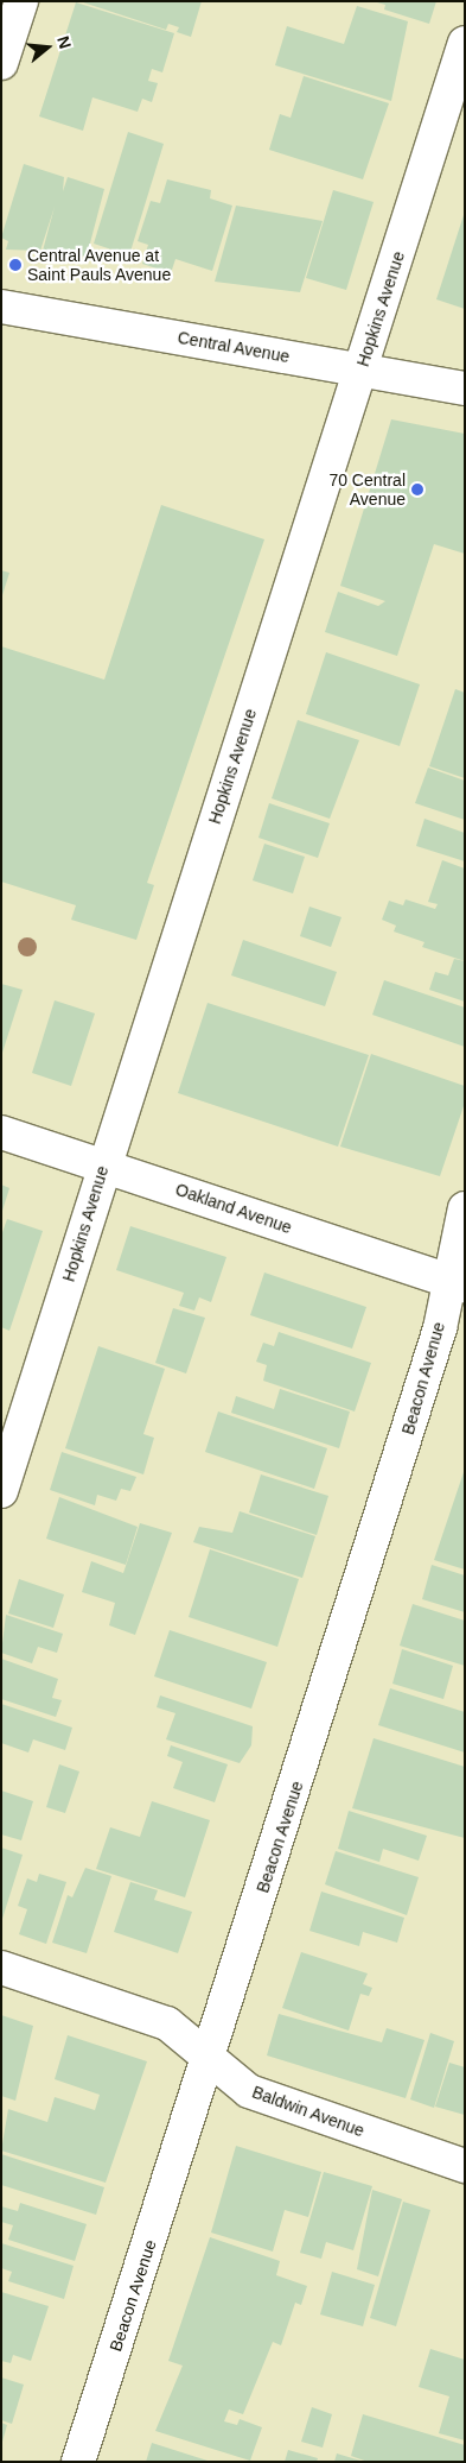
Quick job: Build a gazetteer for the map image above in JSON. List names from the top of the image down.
{
  "streets": {
    "street": [
      "Hopkins Avenue",
      "Central Avenue",
      "Oakland Avenue",
      "Beacon Avenue",
      "Baldwin Avenue"
    ]
  },
  "crossings": [
    ["Hopkins Avenue", "Central Avenue"],
    ["Hopkins Avenue", "Oakland Avenue"],
    ["Oakland Avenue", "Beacon Avenue"],
    ["Beacon Avenue", "Baldwin Avenue"]
  ],
  "places": ["Central Avenue at Saint Pauls Avenue", "70 Central Avenue"],
  "north": "right"
}
